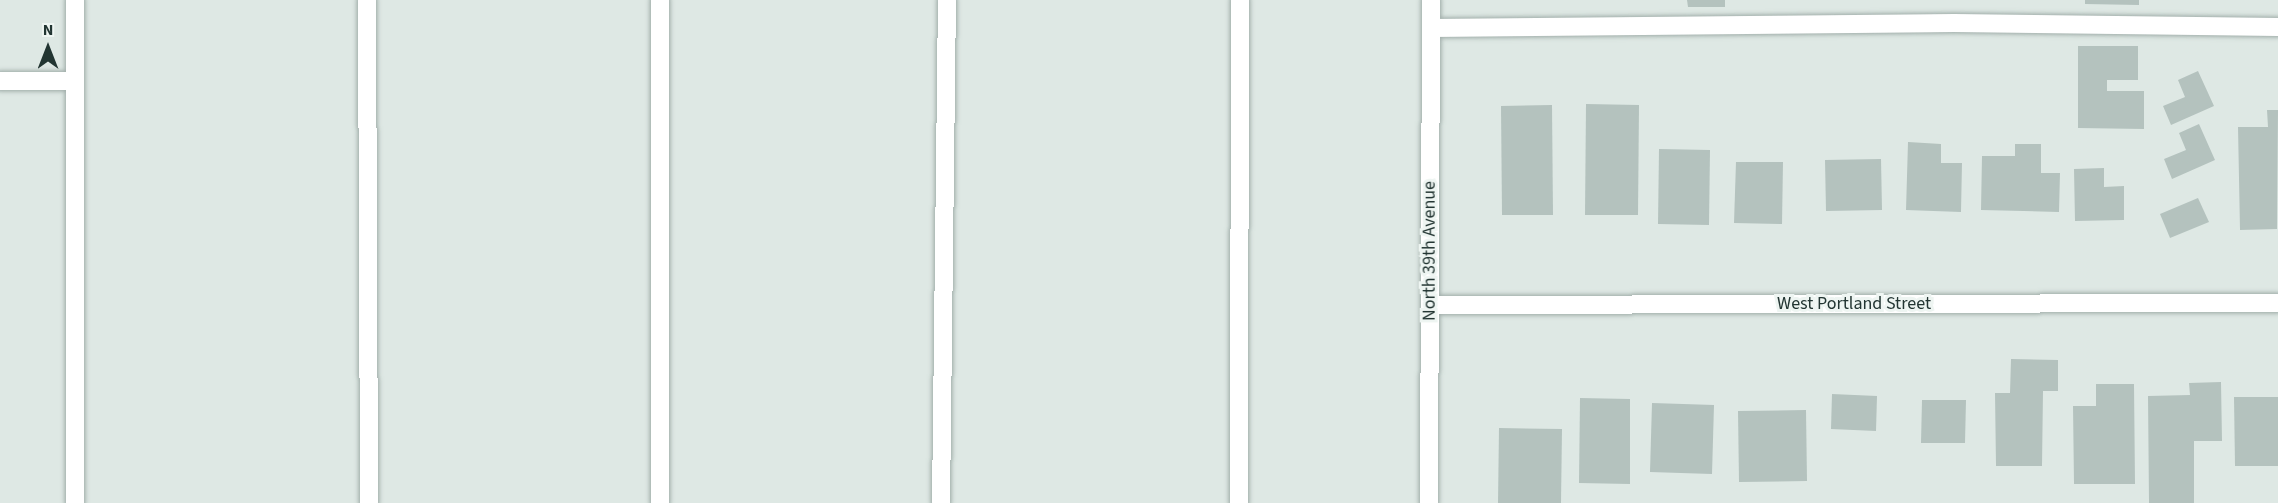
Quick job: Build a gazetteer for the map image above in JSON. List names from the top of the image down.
{
  "streets": {
    "street": ["North 39th Avenue", "West Portland Street"]
  },
  "crossings": [
    ["North 39th Avenue", "West Portland Street"]
  ],
  "north": "top"
}
